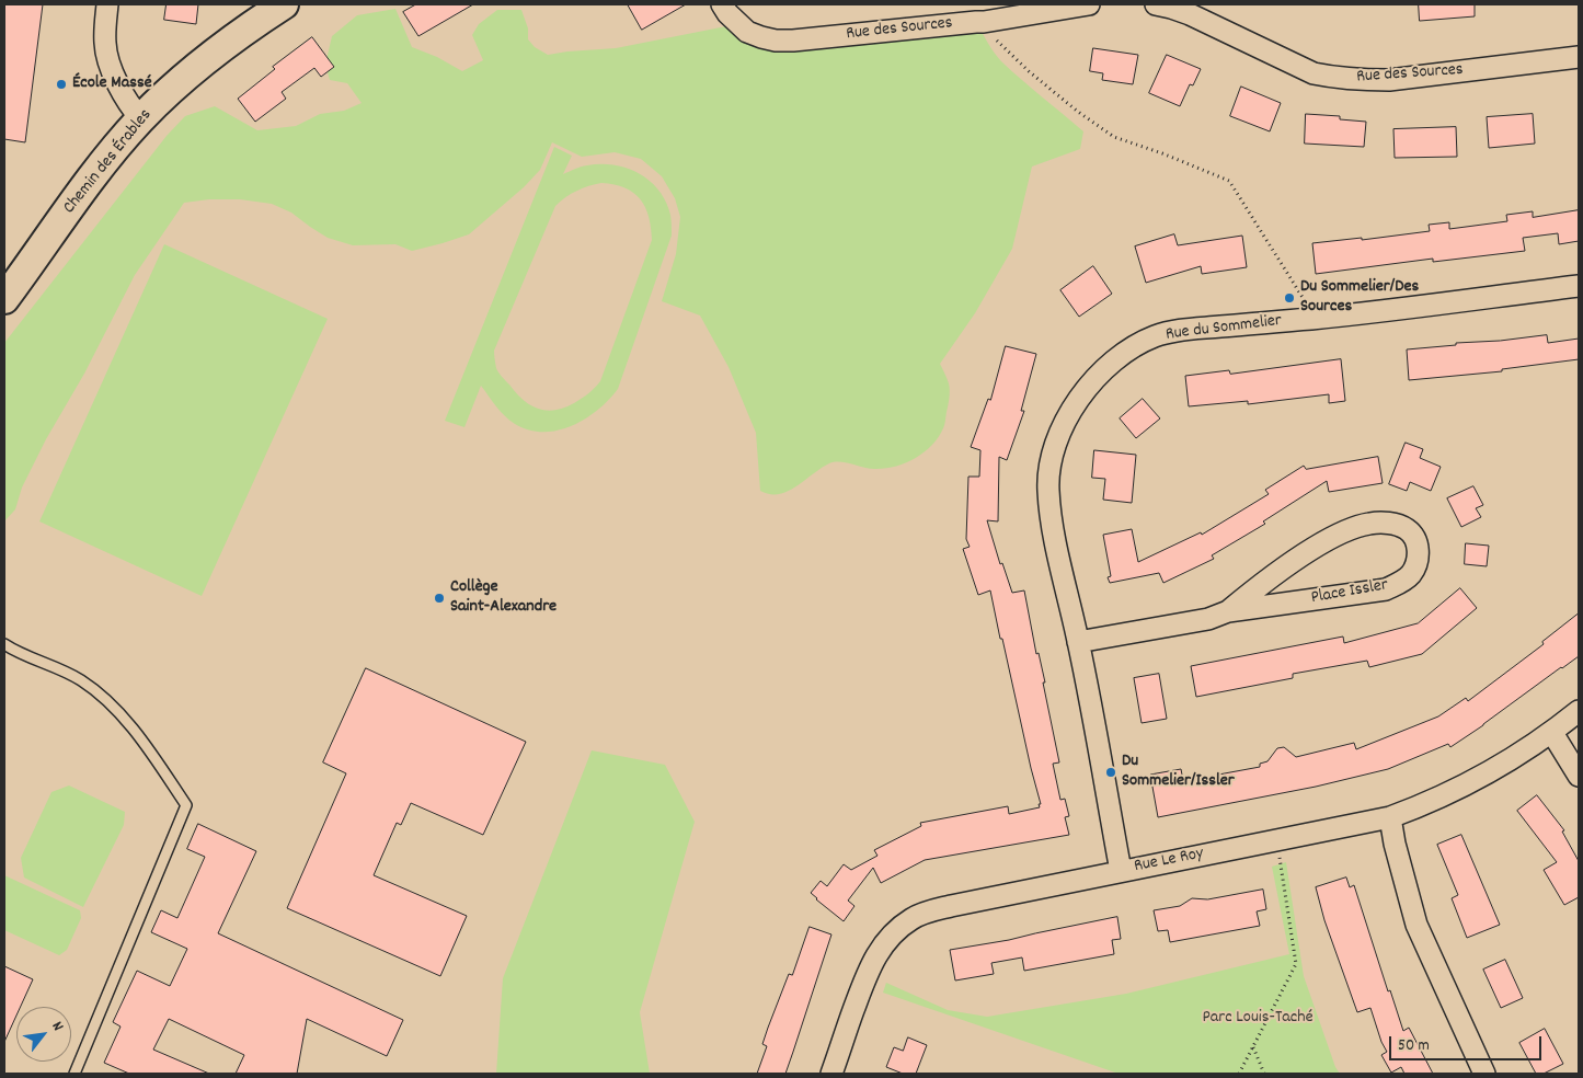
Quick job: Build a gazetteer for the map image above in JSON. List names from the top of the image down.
{
  "streets": {
    "street": [
      "Rue des Sources",
      "Chemin des Érables",
      "Rue du Sommelier",
      "Place Issler",
      "Rue Le Roy"
    ]
  },
  "crossings": [
    ["Rue du Sommelier", "Place Issler"],
    ["Rue du Sommelier", "Rue Le Roy"]
  ],
  "parks": ["Parc Louis-Taché"],
  "places": [
    "École Massé",
    "Du Sommelier/Des Sources",
    "Collège Saint-Alexandre",
    "Du Sommelier/Issler"
  ],
  "scale_bar": "50 m",
  "north": "top right"
}
